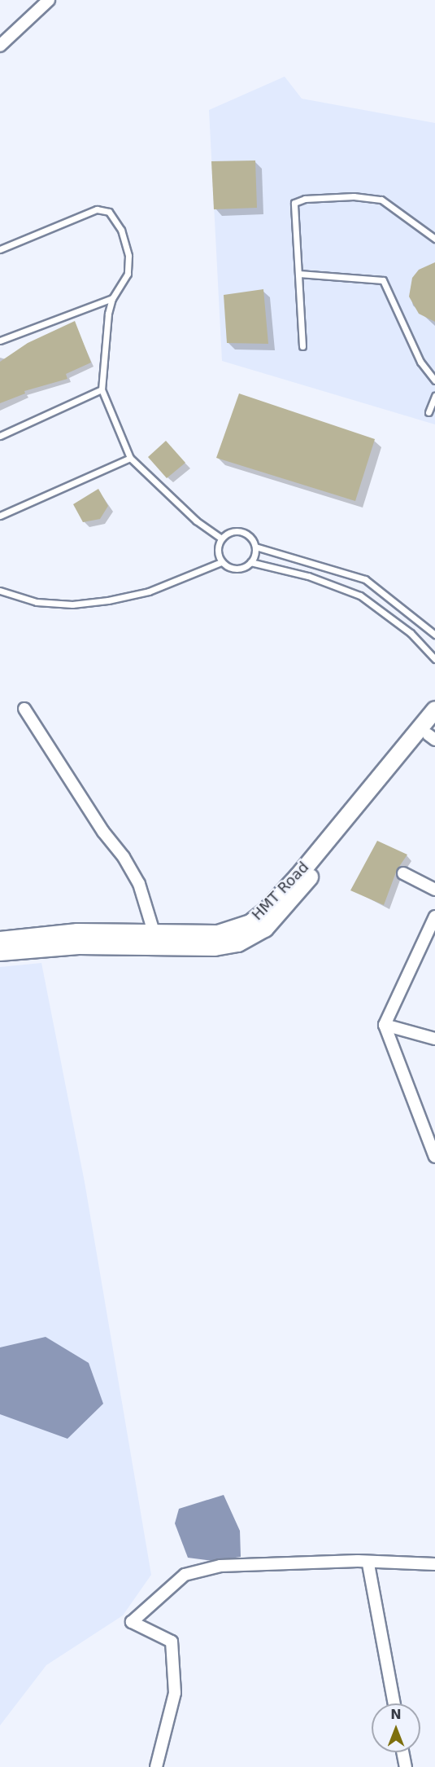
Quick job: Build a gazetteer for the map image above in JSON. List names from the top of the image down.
{
  "streets": {
    "main road": ["HMT Road"]
  },
  "north": "top"
}
